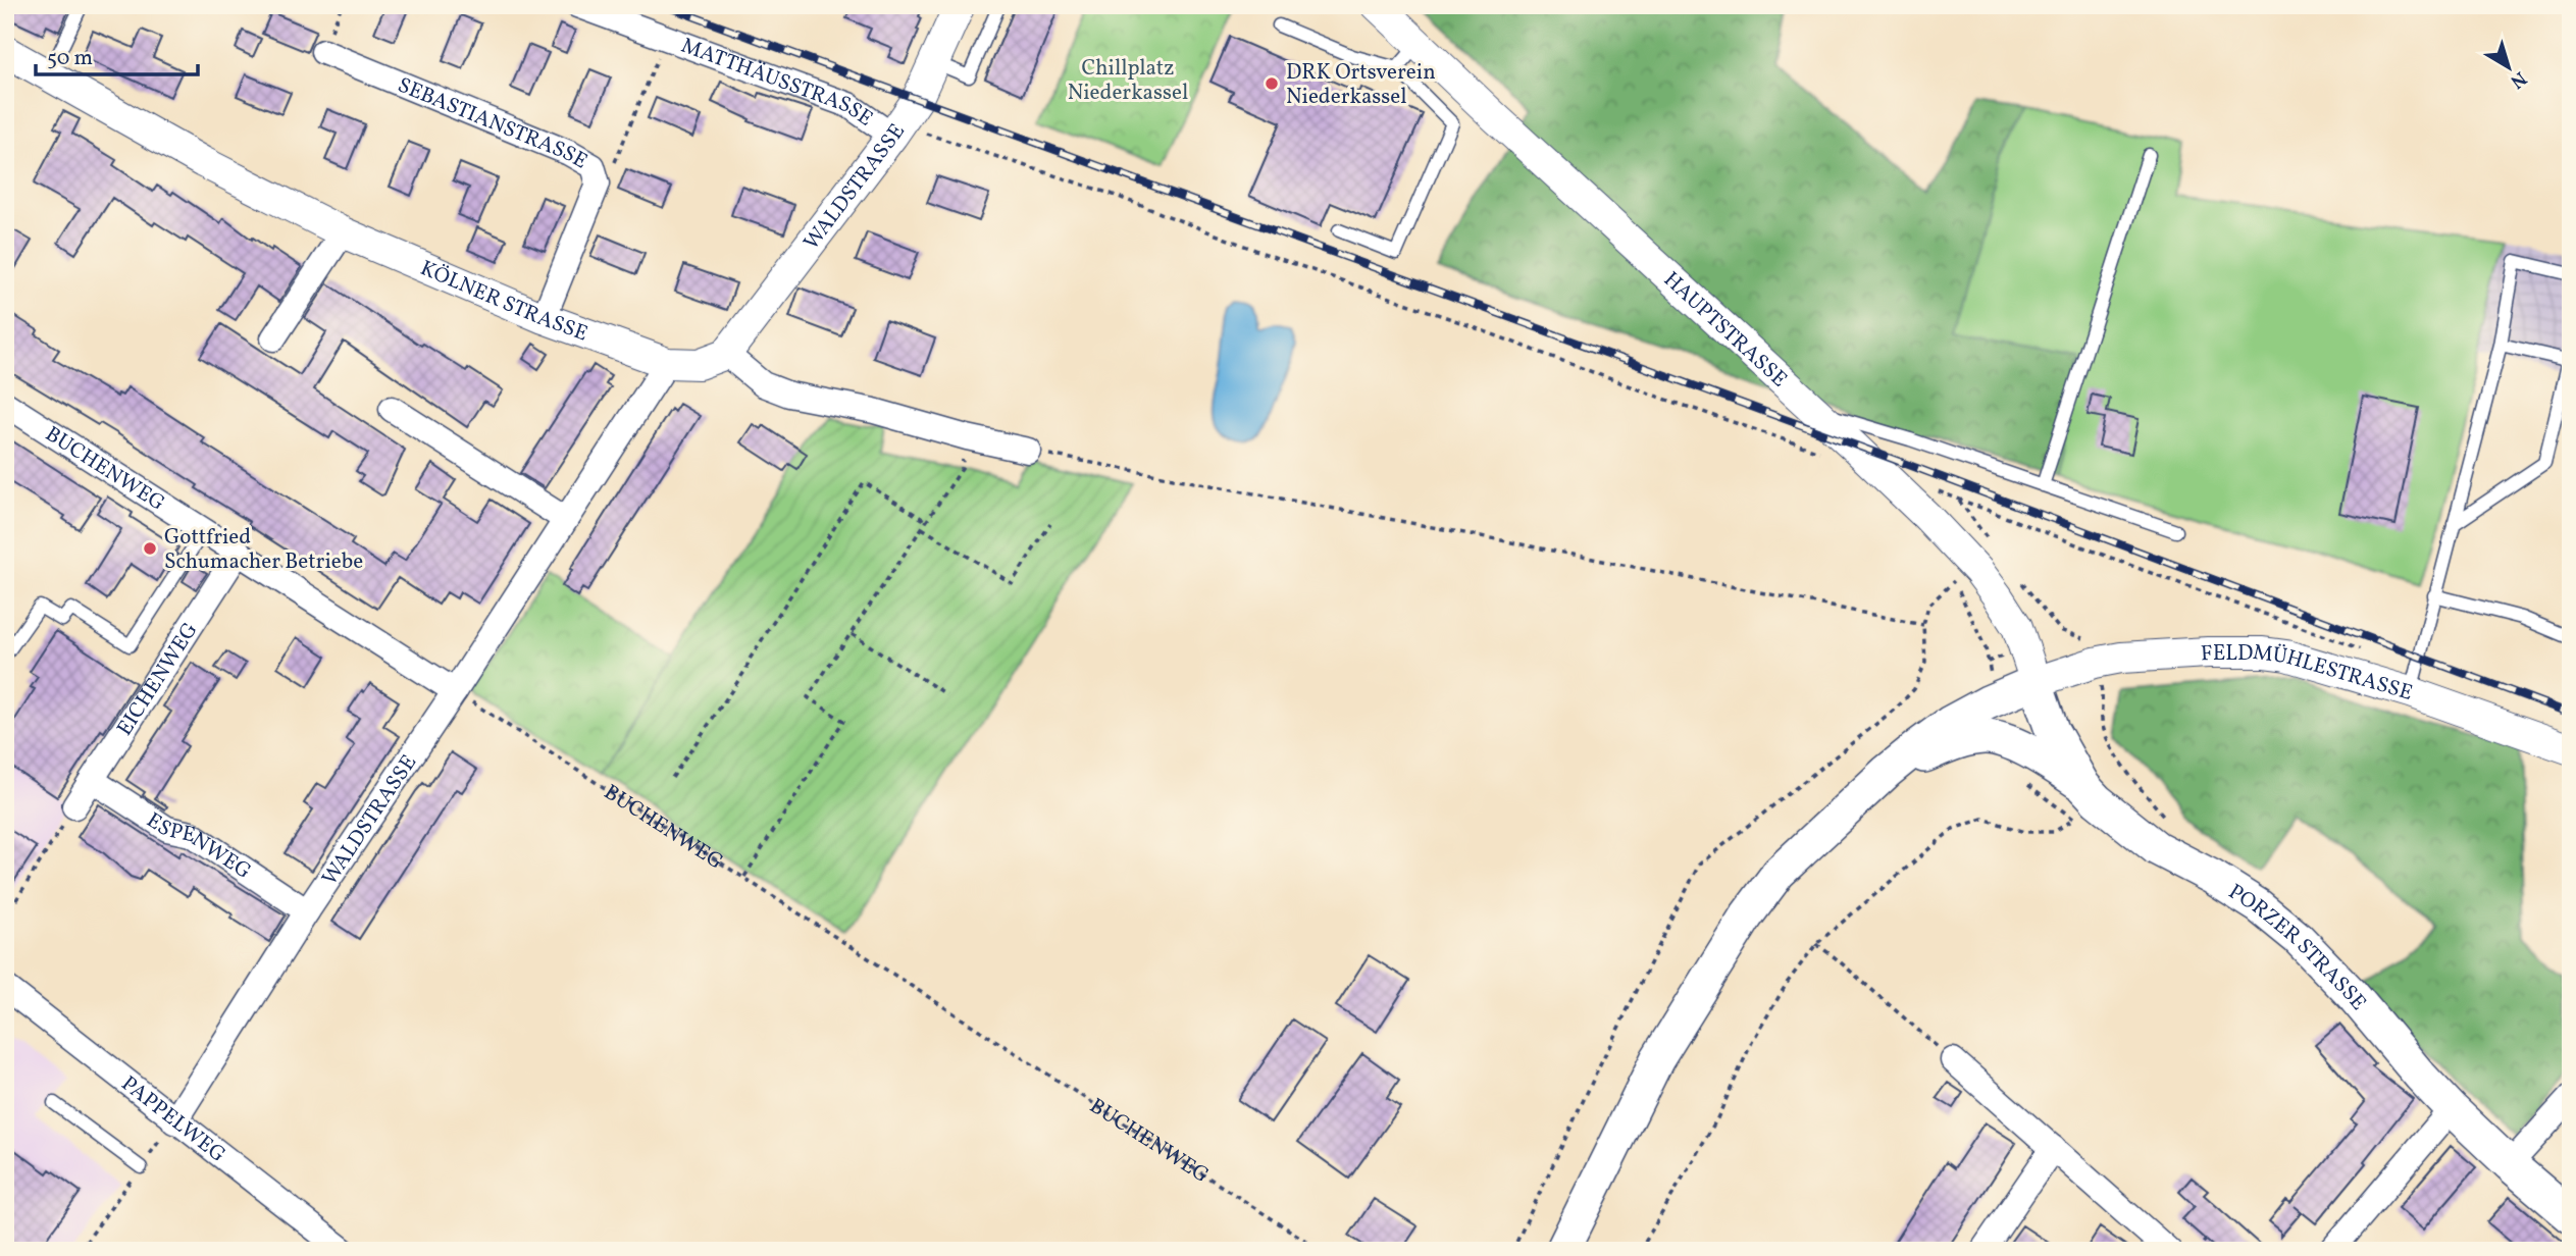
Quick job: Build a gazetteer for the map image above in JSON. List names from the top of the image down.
{
  "streets": {
    "main road": ["PORZER STRASSE"],
    "street": [
      "MATTHÄUSSTRASSE",
      "SEBASTIANSTRASSE",
      "WALDSTRASSE",
      "KÖLNER STRASSE",
      "HAUPTSTRASSE",
      "BUCHENWEG",
      "FELDMÜHLESTRASSE",
      "EICHENWEG",
      "ESPENWEG",
      "PAPPELWEG"
    ]
  },
  "crossings": [
    ["MATTHÄUSSTRASSE", "WALDSTRASSE"],
    ["SEBASTIANSTRASSE", "KÖLNER STRASSE"],
    ["WALDSTRASSE", "KÖLNER STRASSE"],
    ["WALDSTRASSE", "BUCHENWEG"],
    ["WALDSTRASSE", "ESPENWEG"],
    ["WALDSTRASSE", "PAPPELWEG"],
    ["HAUPTSTRASSE", "FELDMÜHLESTRASSE"],
    ["HAUPTSTRASSE", "PORZER STRASSE"],
    ["BUCHENWEG", "EICHENWEG"],
    ["FELDMÜHLESTRASSE", "PORZER STRASSE"],
    ["EICHENWEG", "ESPENWEG"]
  ],
  "parks": ["Chillplatz Niederkassel"],
  "places": ["DRK Ortsverein Niederkassel", "Gottfried Schumacher Betriebe"],
  "scale_bar": "50 m",
  "north": "bottom right"
}
